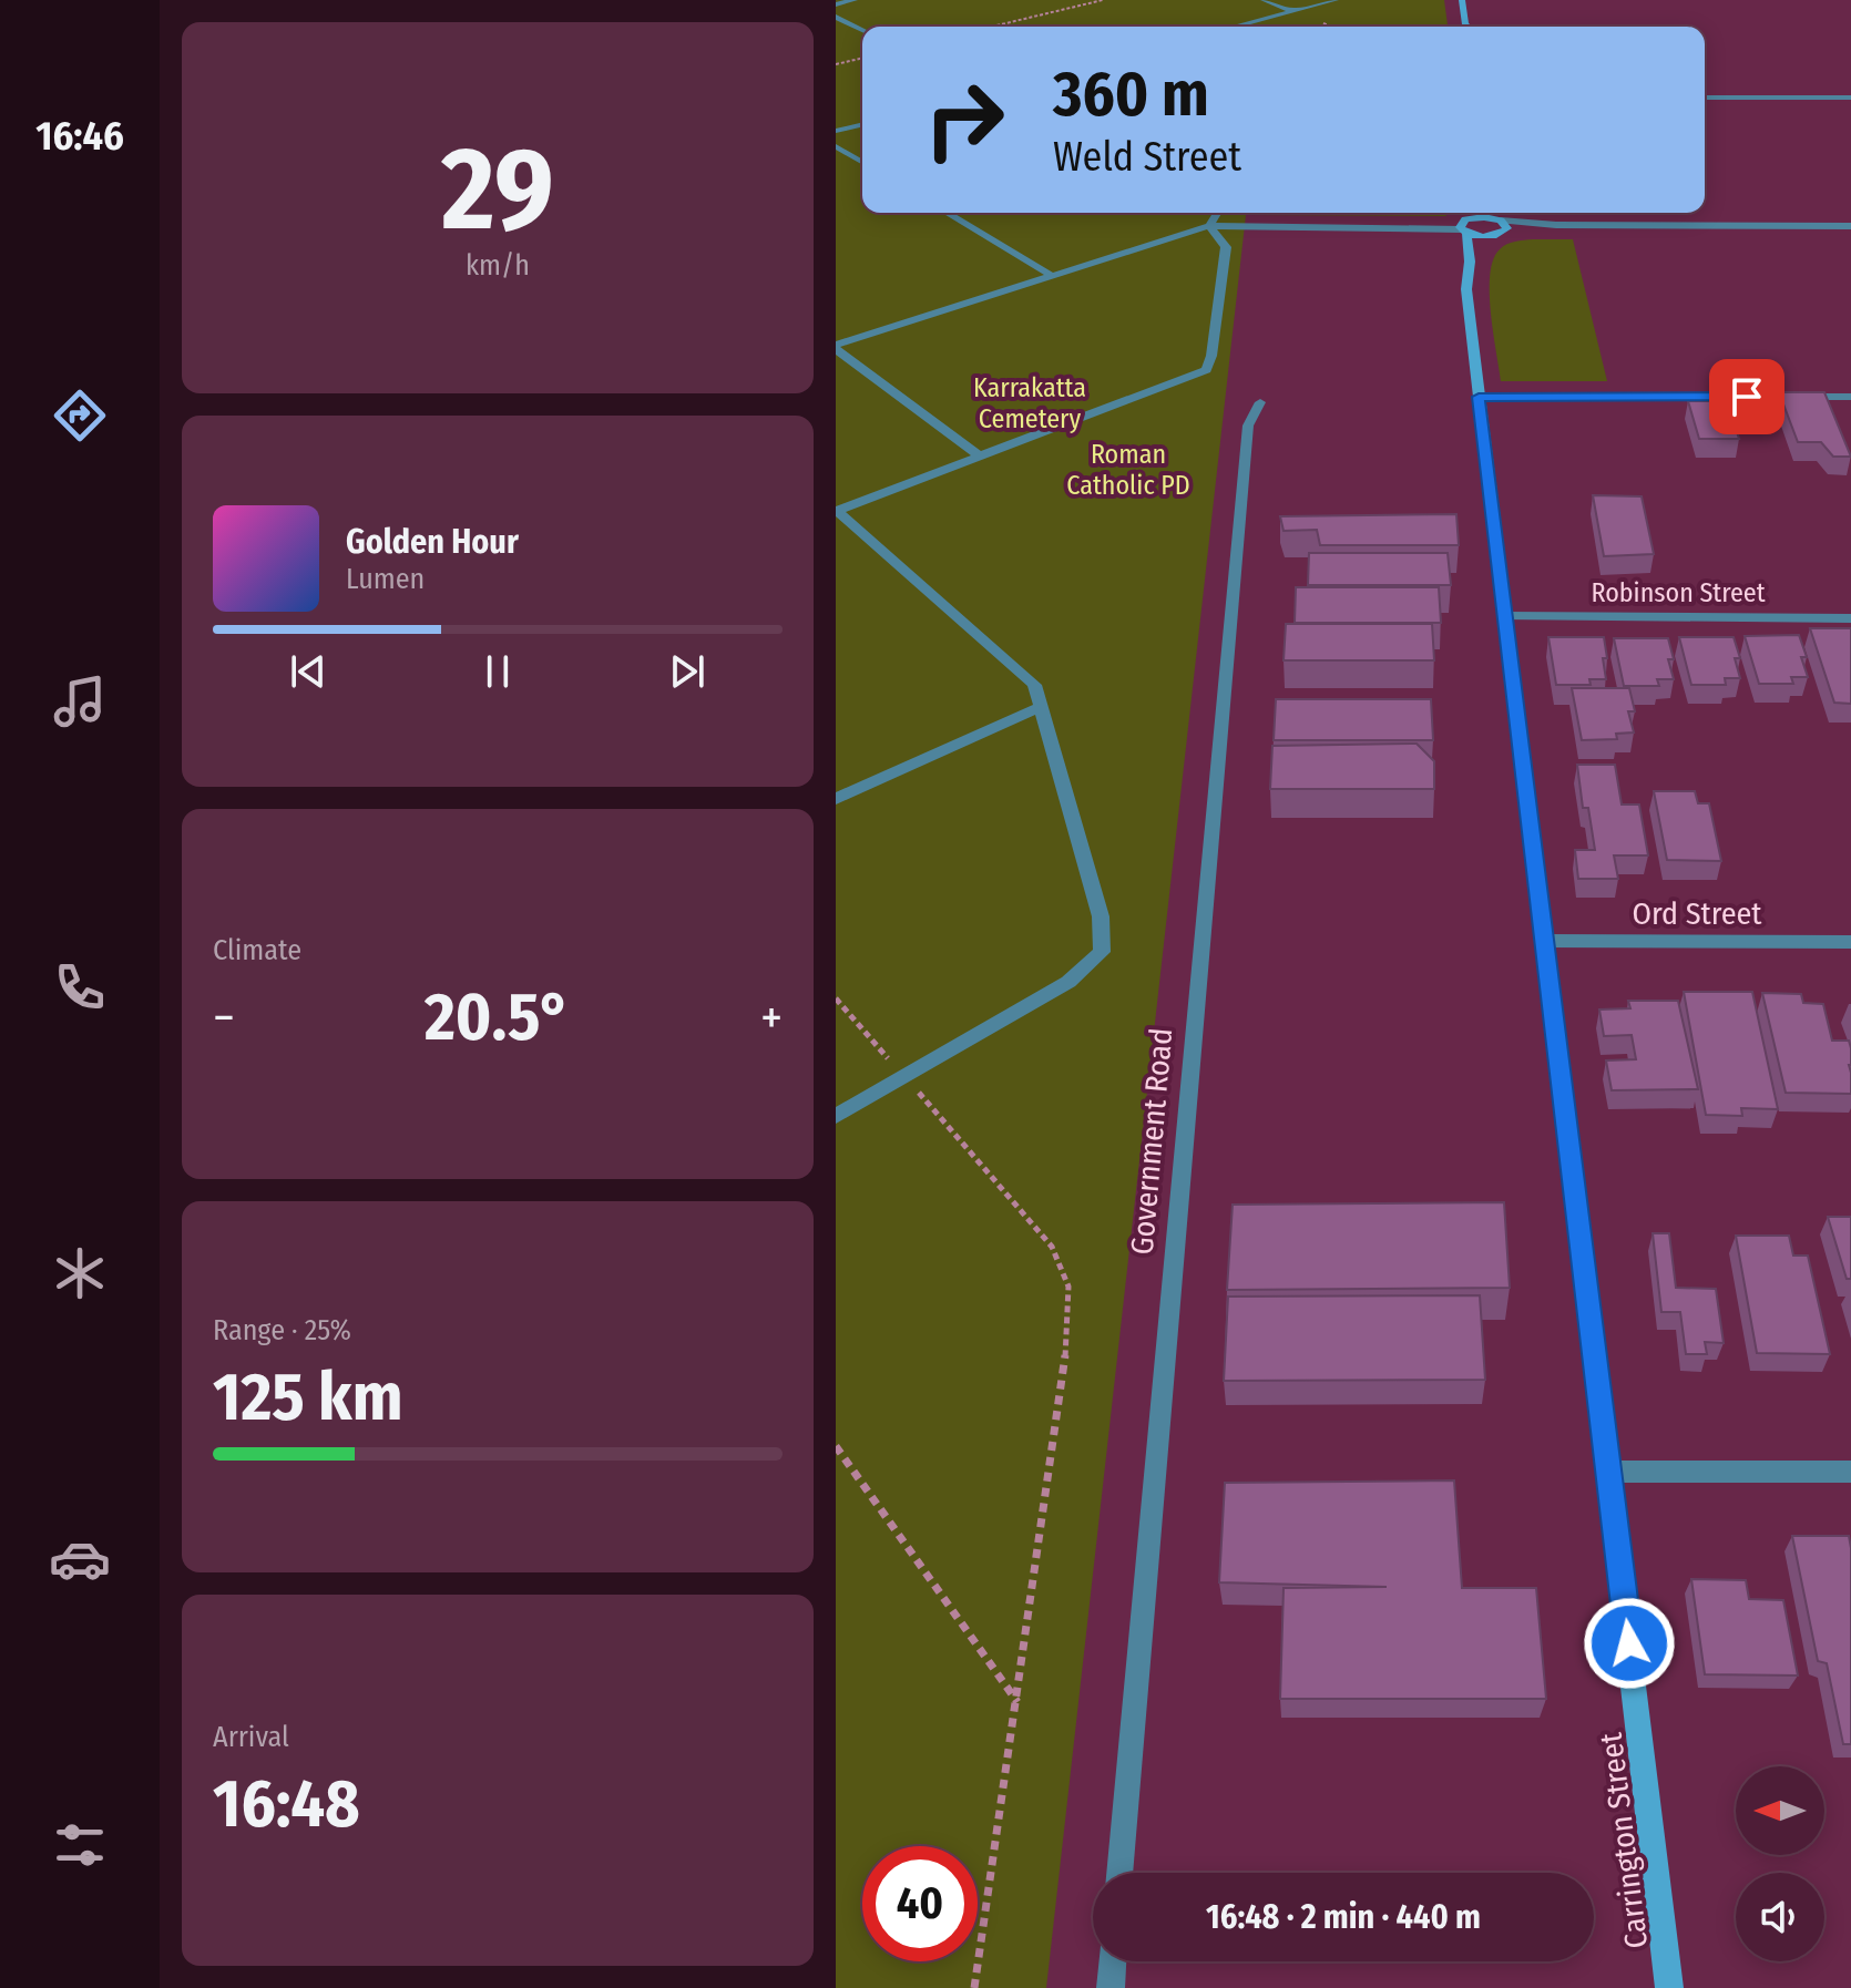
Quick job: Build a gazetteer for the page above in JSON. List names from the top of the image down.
{
  "streets": {
    "street": [
      "Robinson Street",
      "Ord Street",
      "Government Road",
      "Carrington Street"
    ]
  },
  "crossings": [
    ["Robinson Street", "Carrington Street"],
    ["Ord Street", "Carrington Street"]
  ],
  "parks": ["Karrakatta Cemetery", "Roman Catholic PD"],
  "north": "left",
  "page": {
    "tabs": "16:46",
    "tile": [
      ["29", "km/h"],
      "Climate",
      ["Range · 25%", "125 km"],
      ["Arrival", "16:48"]
    ],
    "turn": ["360 m", "Weld Street"],
    "song": ["Golden Hour", "Lumen"],
    "heat": ["−", "20.5°", "+"],
    "limit": "40",
    "trip": "16:48 · 2 min · 440 m"
  }
}
